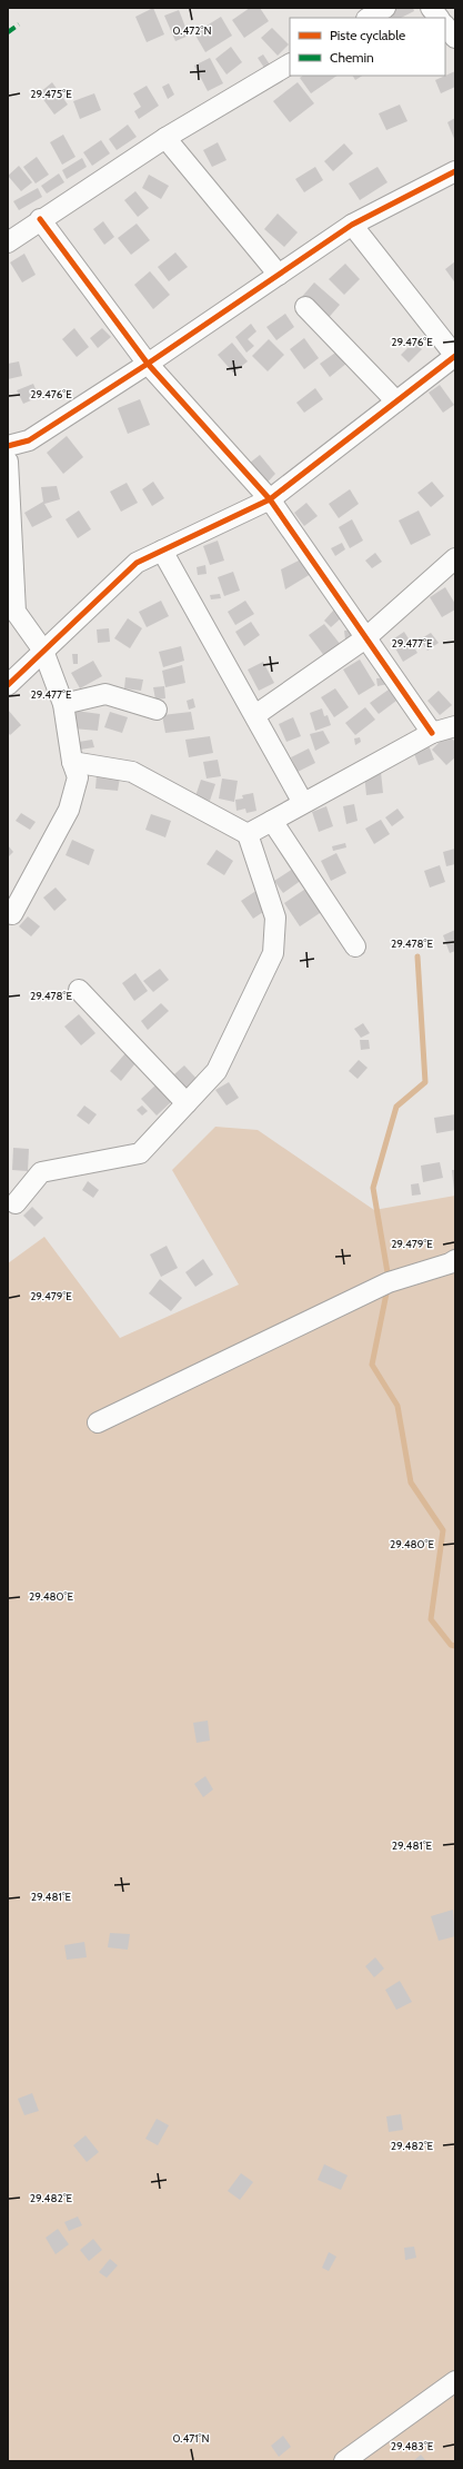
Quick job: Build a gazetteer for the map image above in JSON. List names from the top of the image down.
{
  "legend": ["Piste cyclable", "Chemin"],
  "coordinates": [
    "0.472°N",
    "29.475°E",
    "29.476°E",
    "29.477°E",
    "29.478°E",
    "29.479°E",
    "29.480°E",
    "29.481°E",
    "29.482°E",
    "0.471°N",
    "29.483°E"
  ]
}
